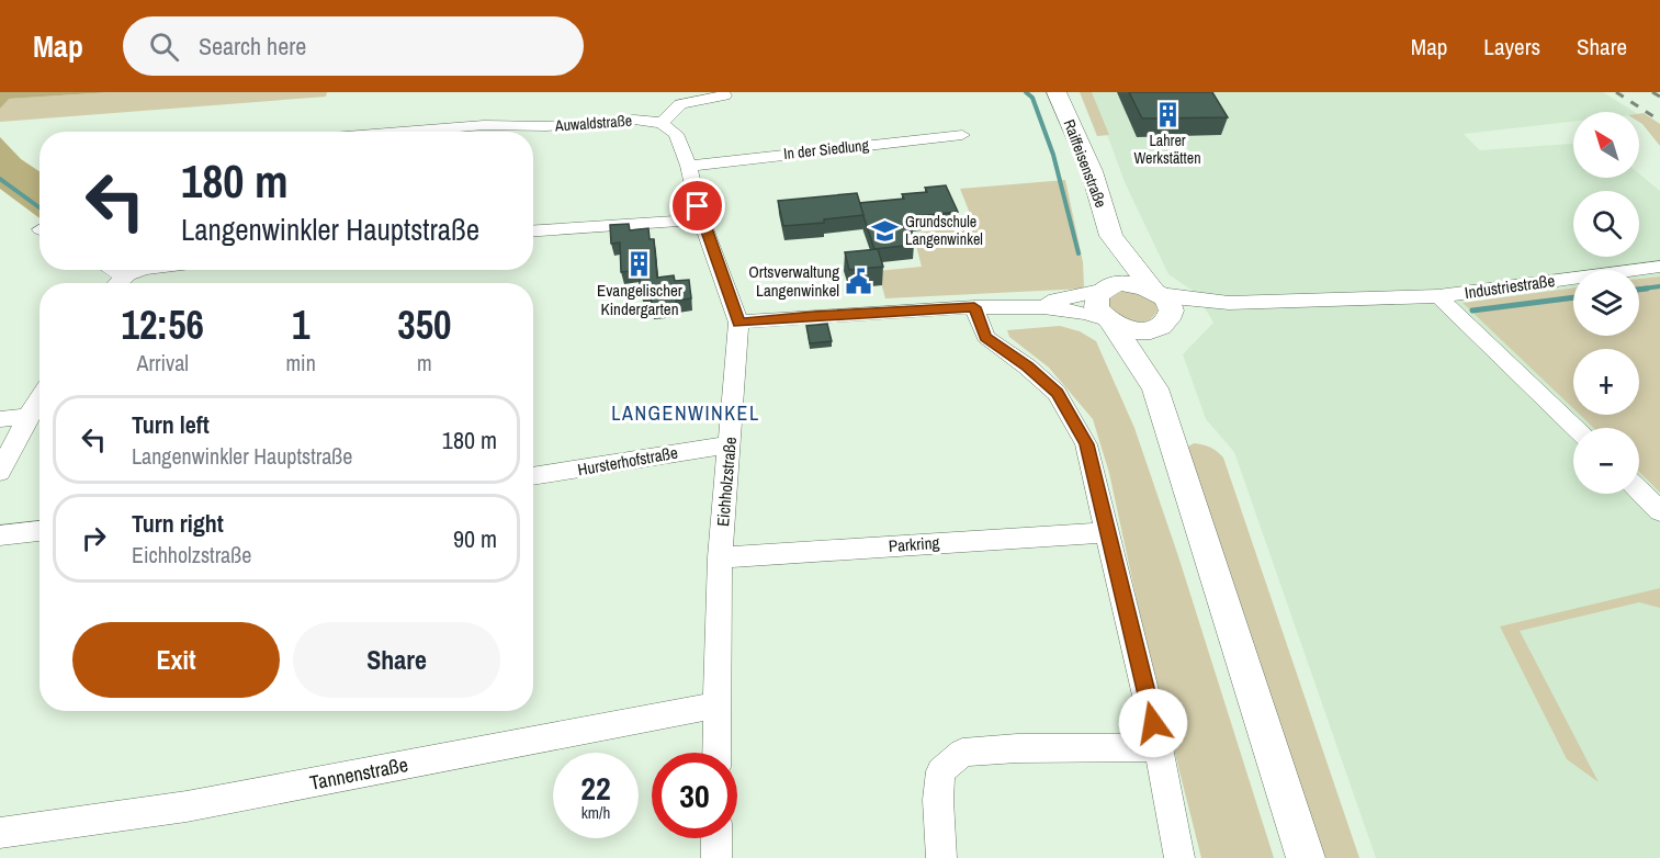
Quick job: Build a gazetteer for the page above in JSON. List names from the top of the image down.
{
  "streets": {
    "street": [
      "Auwaldstraße",
      "In der Siedlung",
      "Raiffeisenstraße",
      "Industriestraße",
      "Hursterhofstraße",
      "Eichholzstraße",
      "Parkring",
      "Tannenstraße"
    ]
  },
  "crossings": [
    ["In der Siedlung", "Eichholzstraße"],
    ["Raiffeisenstraße", "Industriestraße"],
    ["Hursterhofstraße", "Eichholzstraße"],
    ["Eichholzstraße", "Parkring"],
    ["Eichholzstraße", "Tannenstraße"]
  ],
  "districts": ["LANGENWINKEL"],
  "places": {
    "building": ["Lahrer Werkstätten", "Evangelischer Kindergarten"],
    "school or university": ["Grundschule Langenwinkel"],
    "public building": ["Ortsverwaltung Langenwinkel"]
  },
  "north": "top left",
  "page": {
    "header": "Map",
    "search": "Search here",
    "nav": ["Map", "Layers", "Share"],
    "map_buttons": ["+", "−"],
    "turn": ["180 m", "Langenwinkler Hauptstraße"],
    "eta": [
      "12:56",
      "Arrival",
      "1",
      "min",
      "350",
      "m"
    ],
    "list": [
      {
        "name": "Turn left",
        "note": "Langenwinkler Hauptstraße",
        "value": "180 m"
      },
      {
        "name": "Turn right",
        "note": "Eichholzstraße",
        "value": "90 m"
      }
    ],
    "buttons": ["Exit", "Share"],
    "speed": "22 km/h",
    "limit": "30"
  }
}
